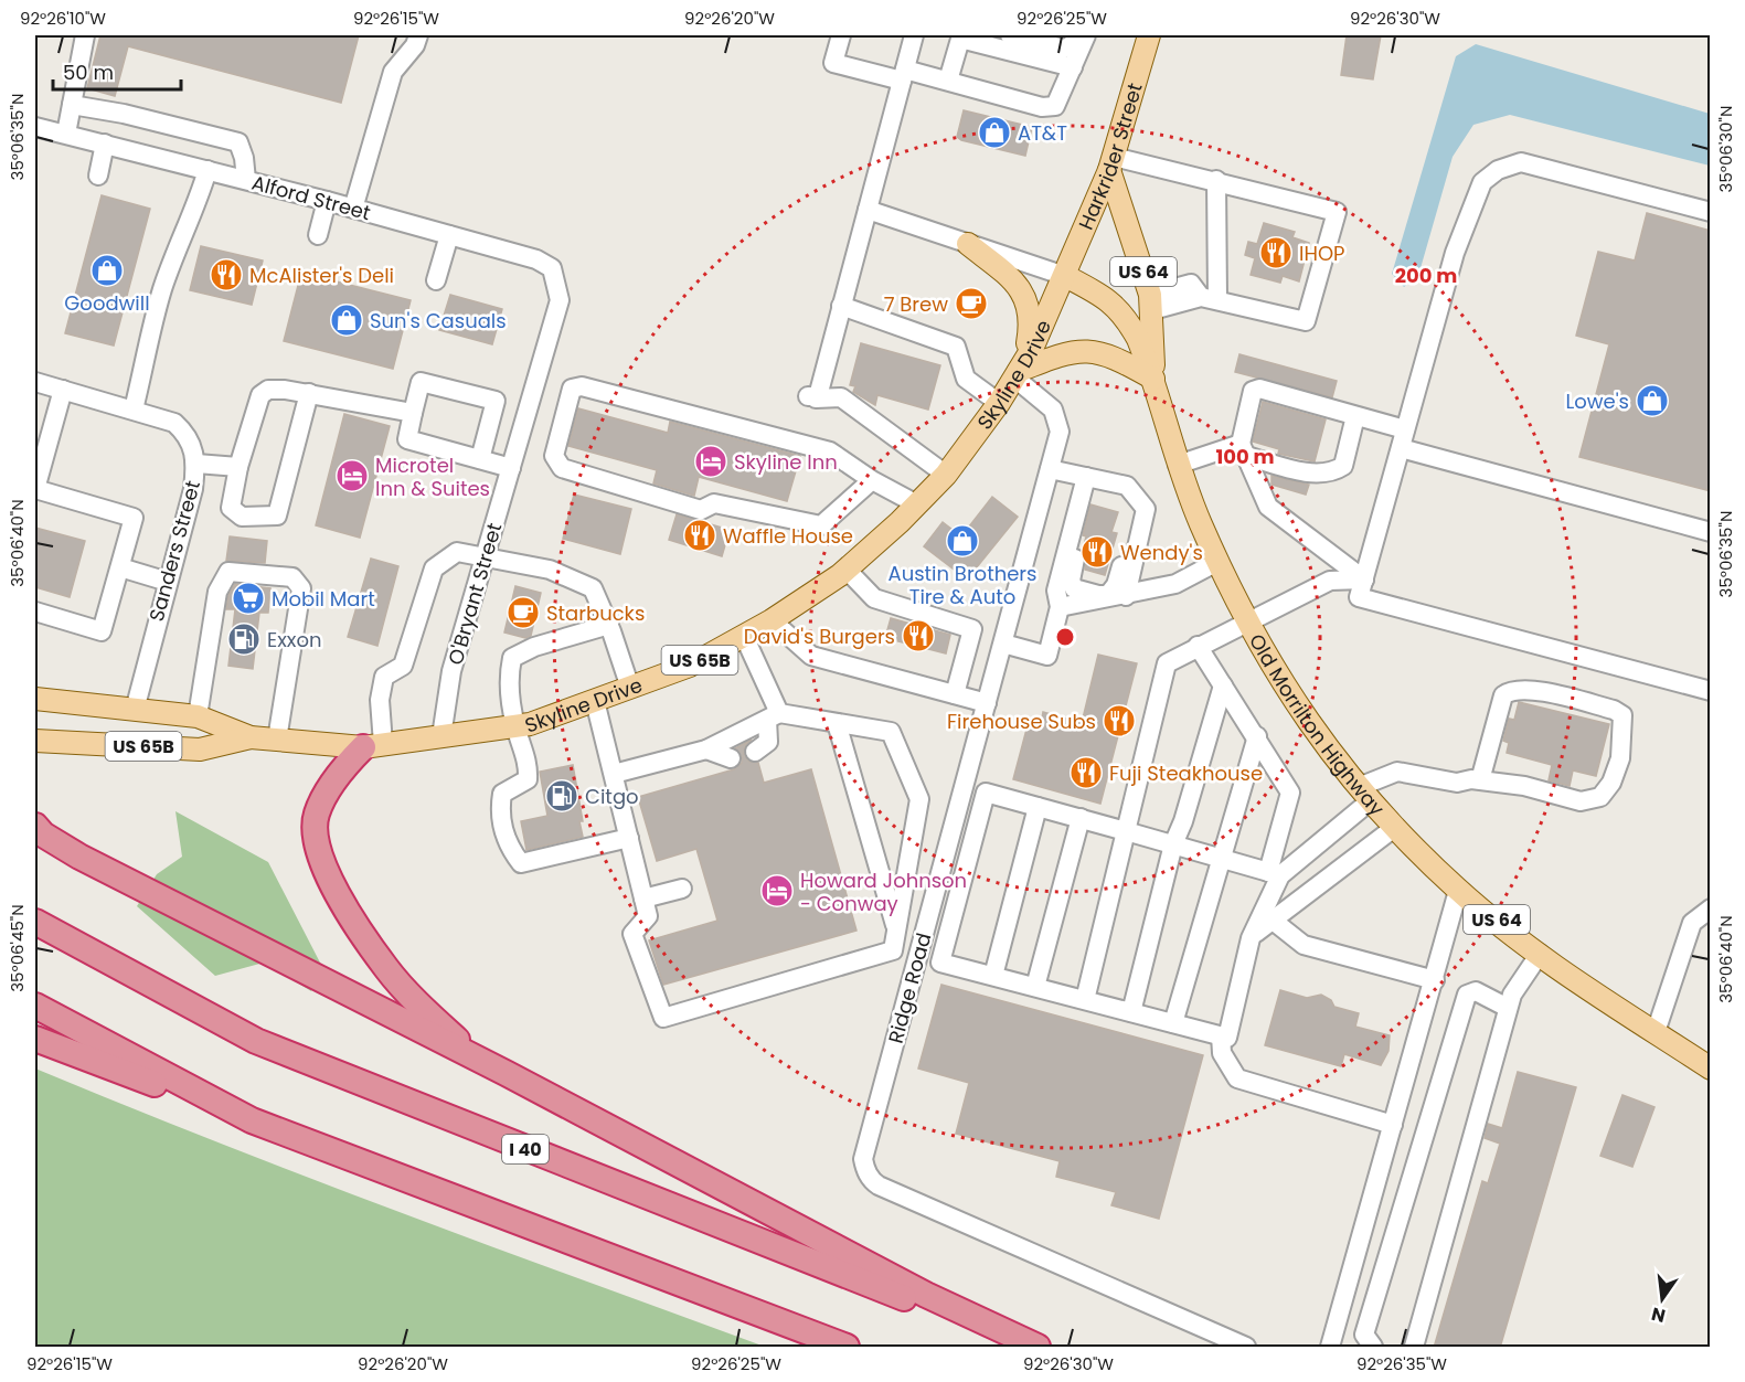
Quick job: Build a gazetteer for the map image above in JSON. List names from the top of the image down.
{
  "streets": {
    "highway": ["I 40"],
    "main road": [
      "Harkrider Street",
      "US 64",
      "Skyline Drive",
      "US 65B",
      "Old Morrilton Highway"
    ],
    "street": [
      "Alford Street",
      "Sanders Street",
      "O'Bryant Street",
      "Ridge Road"
    ]
  },
  "crossings": [
    ["Harkrider Street", "US 64"],
    ["Harkrider Street", "Skyline Drive"],
    ["Harkrider Street", "Old Morrilton Highway"],
    ["Alford Street", "O'Bryant Street"],
    ["US 64", "Old Morrilton Highway"],
    ["Skyline Drive", "O'Bryant Street"],
    ["Skyline Drive", "US 65B"],
    ["Skyline Drive", "Old Morrilton Highway"],
    ["Skyline Drive", "Ridge Road"],
    ["Sanders Street", "US 65B"]
  ],
  "places": {
    "shop": [
      "AT&T",
      "Goodwill",
      "Sun's Casuals",
      "Lowe's",
      "Austin Brothers Tire & Auto"
    ],
    "restaurant": [
      "IHOP",
      "McAlister's Deli",
      "Waffle House",
      "Wendy's",
      "David's Burgers",
      "Firehouse Subs",
      "Fuji Steakhouse"
    ],
    "cafe": ["7 Brew", "Starbucks"],
    "hotel": ["Skyline Inn", "Microtel Inn & Suites", "Howard Johnson - Conway"],
    "supermarket": ["Mobil Mart"],
    "fuel station": ["Exxon", "Citgo"]
  },
  "scale_bar": "50 m",
  "north": "bottom",
  "coordinates": [
    "92°26'10\"W",
    "92°26'15\"W",
    "92°26'20\"W",
    "92°26'25\"W",
    "92°26'30\"W",
    "35°06'35\"N",
    "35°06'30\"N",
    "35°06'40\"N",
    "35°06'45\"N",
    "92°26'35\"W"
  ],
  "rings": ["200 m", "100 m"]
}
